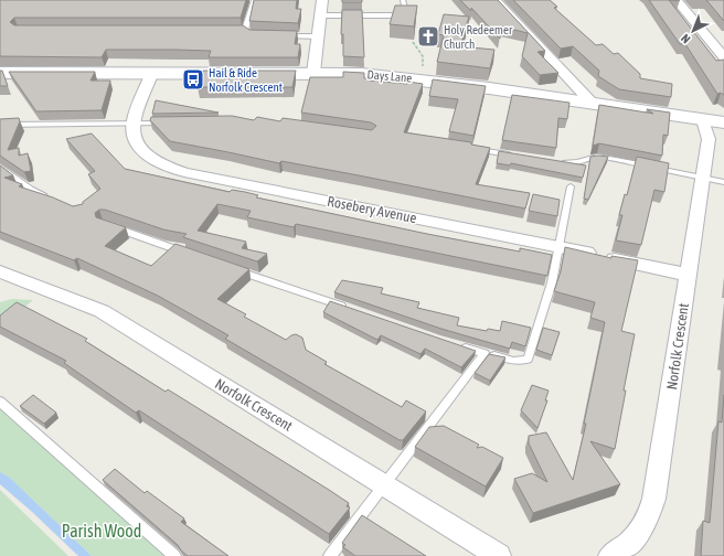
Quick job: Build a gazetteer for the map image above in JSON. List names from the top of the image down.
{
  "streets": {
    "street": ["Days Lane", "Rosebery Avenue", "Norfolk Crescent"]
  },
  "crossings": [
    ["Days Lane", "Norfolk Crescent"],
    ["Rosebery Avenue", "Norfolk Crescent"]
  ],
  "parks": ["Parish Wood"],
  "places": {
    "church": ["Holy Redeemer Church"],
    "bus stop": ["Hail & Ride Norfolk Crescent"]
  },
  "north": "bottom left"
}
